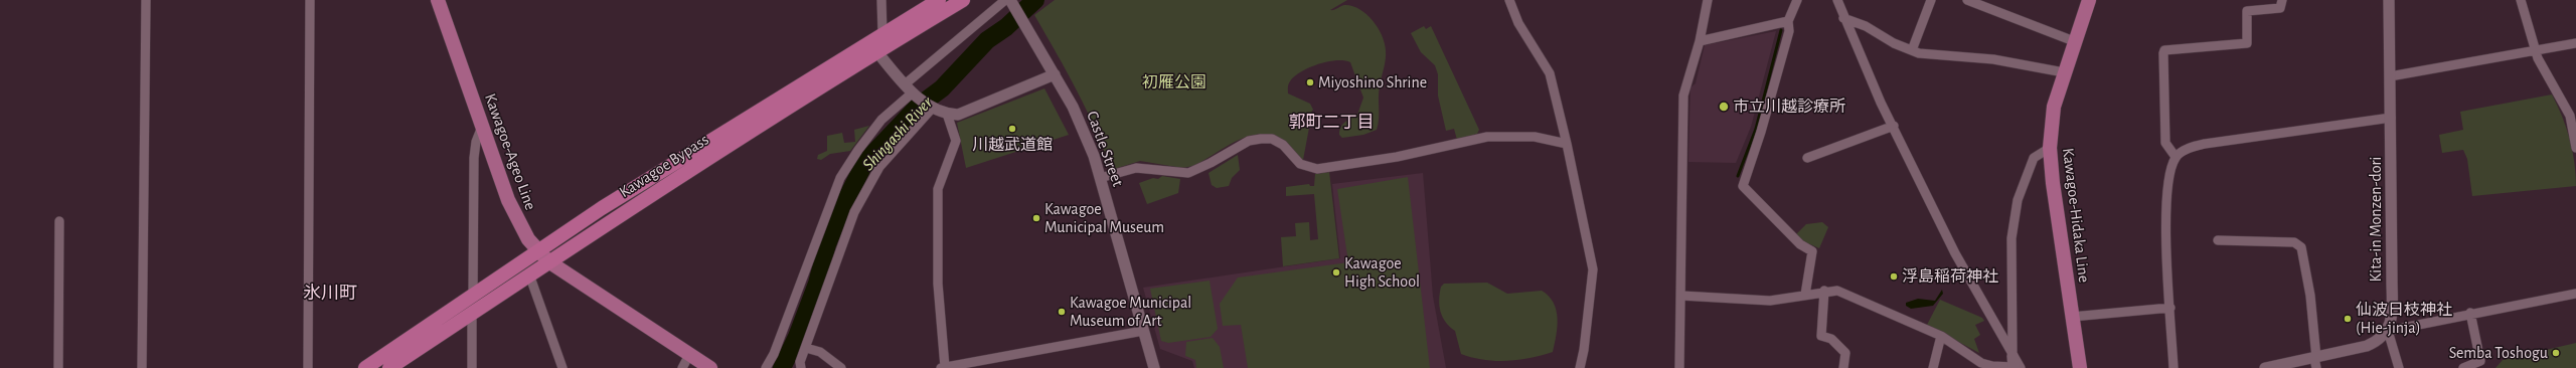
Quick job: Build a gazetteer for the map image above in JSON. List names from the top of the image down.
{
  "streets": {
    "highway": ["Kawagoe Bypass"],
    "main road": ["Kawagoe-Ageo Line", "Kawagoe-Hidaka Line"],
    "street": ["Castle Street", "Kita-in Monzen-dori"]
  },
  "crossings": [
    ["Kawagoe-Ageo Line", "Kawagoe Bypass"]
  ],
  "districts": ["郭町二丁目", "氷川町"],
  "water": ["Shingashi River"],
  "parks": ["初雁公園"],
  "places": [
    "Miyoshino Shrine",
    "市立川越診療所",
    "川越武道館",
    "Kawagoe Municipal Museum",
    "Kawagoe High School",
    "浮島稲荷神社",
    "Kawagoe Municipal Museum of Art",
    "仙波日枝神社 (Hie-jinja)",
    "Semba Toshogu"
  ]
}
